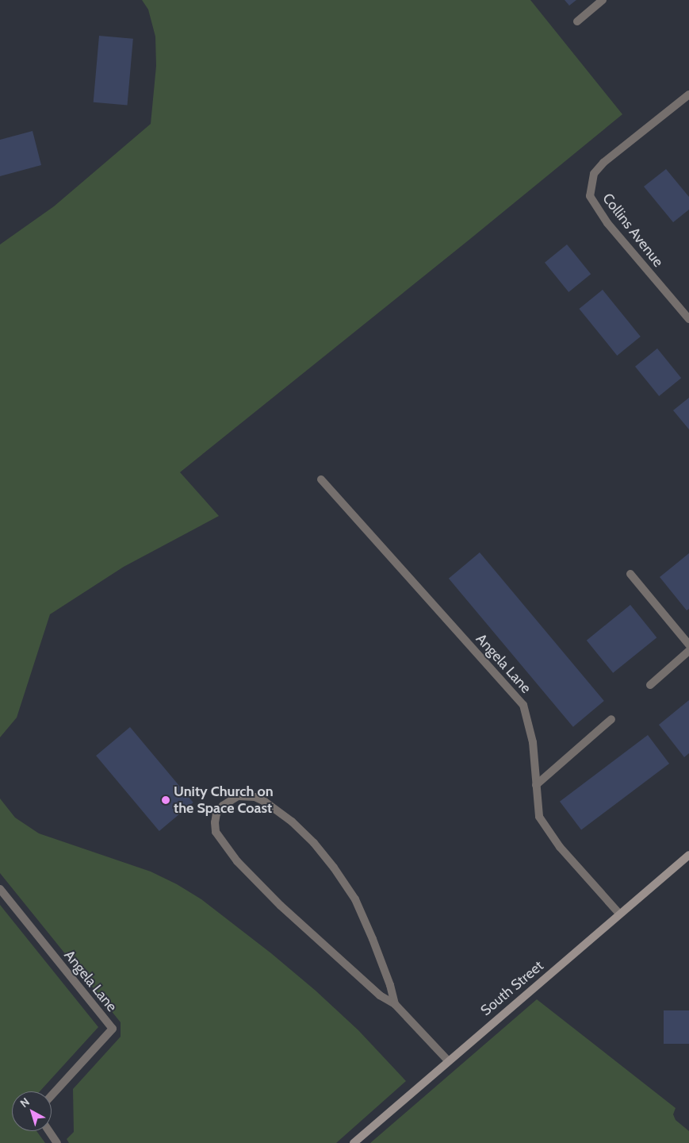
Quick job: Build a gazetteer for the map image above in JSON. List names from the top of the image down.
{
  "streets": {
    "main road": ["South Street"],
    "street": ["Collins Avenue", "Angela Lane"]
  },
  "crossings": [
    ["Angela Lane", "South Street"]
  ],
  "places": ["Unity Church on the Space Coast"],
  "north": "top left"
}
